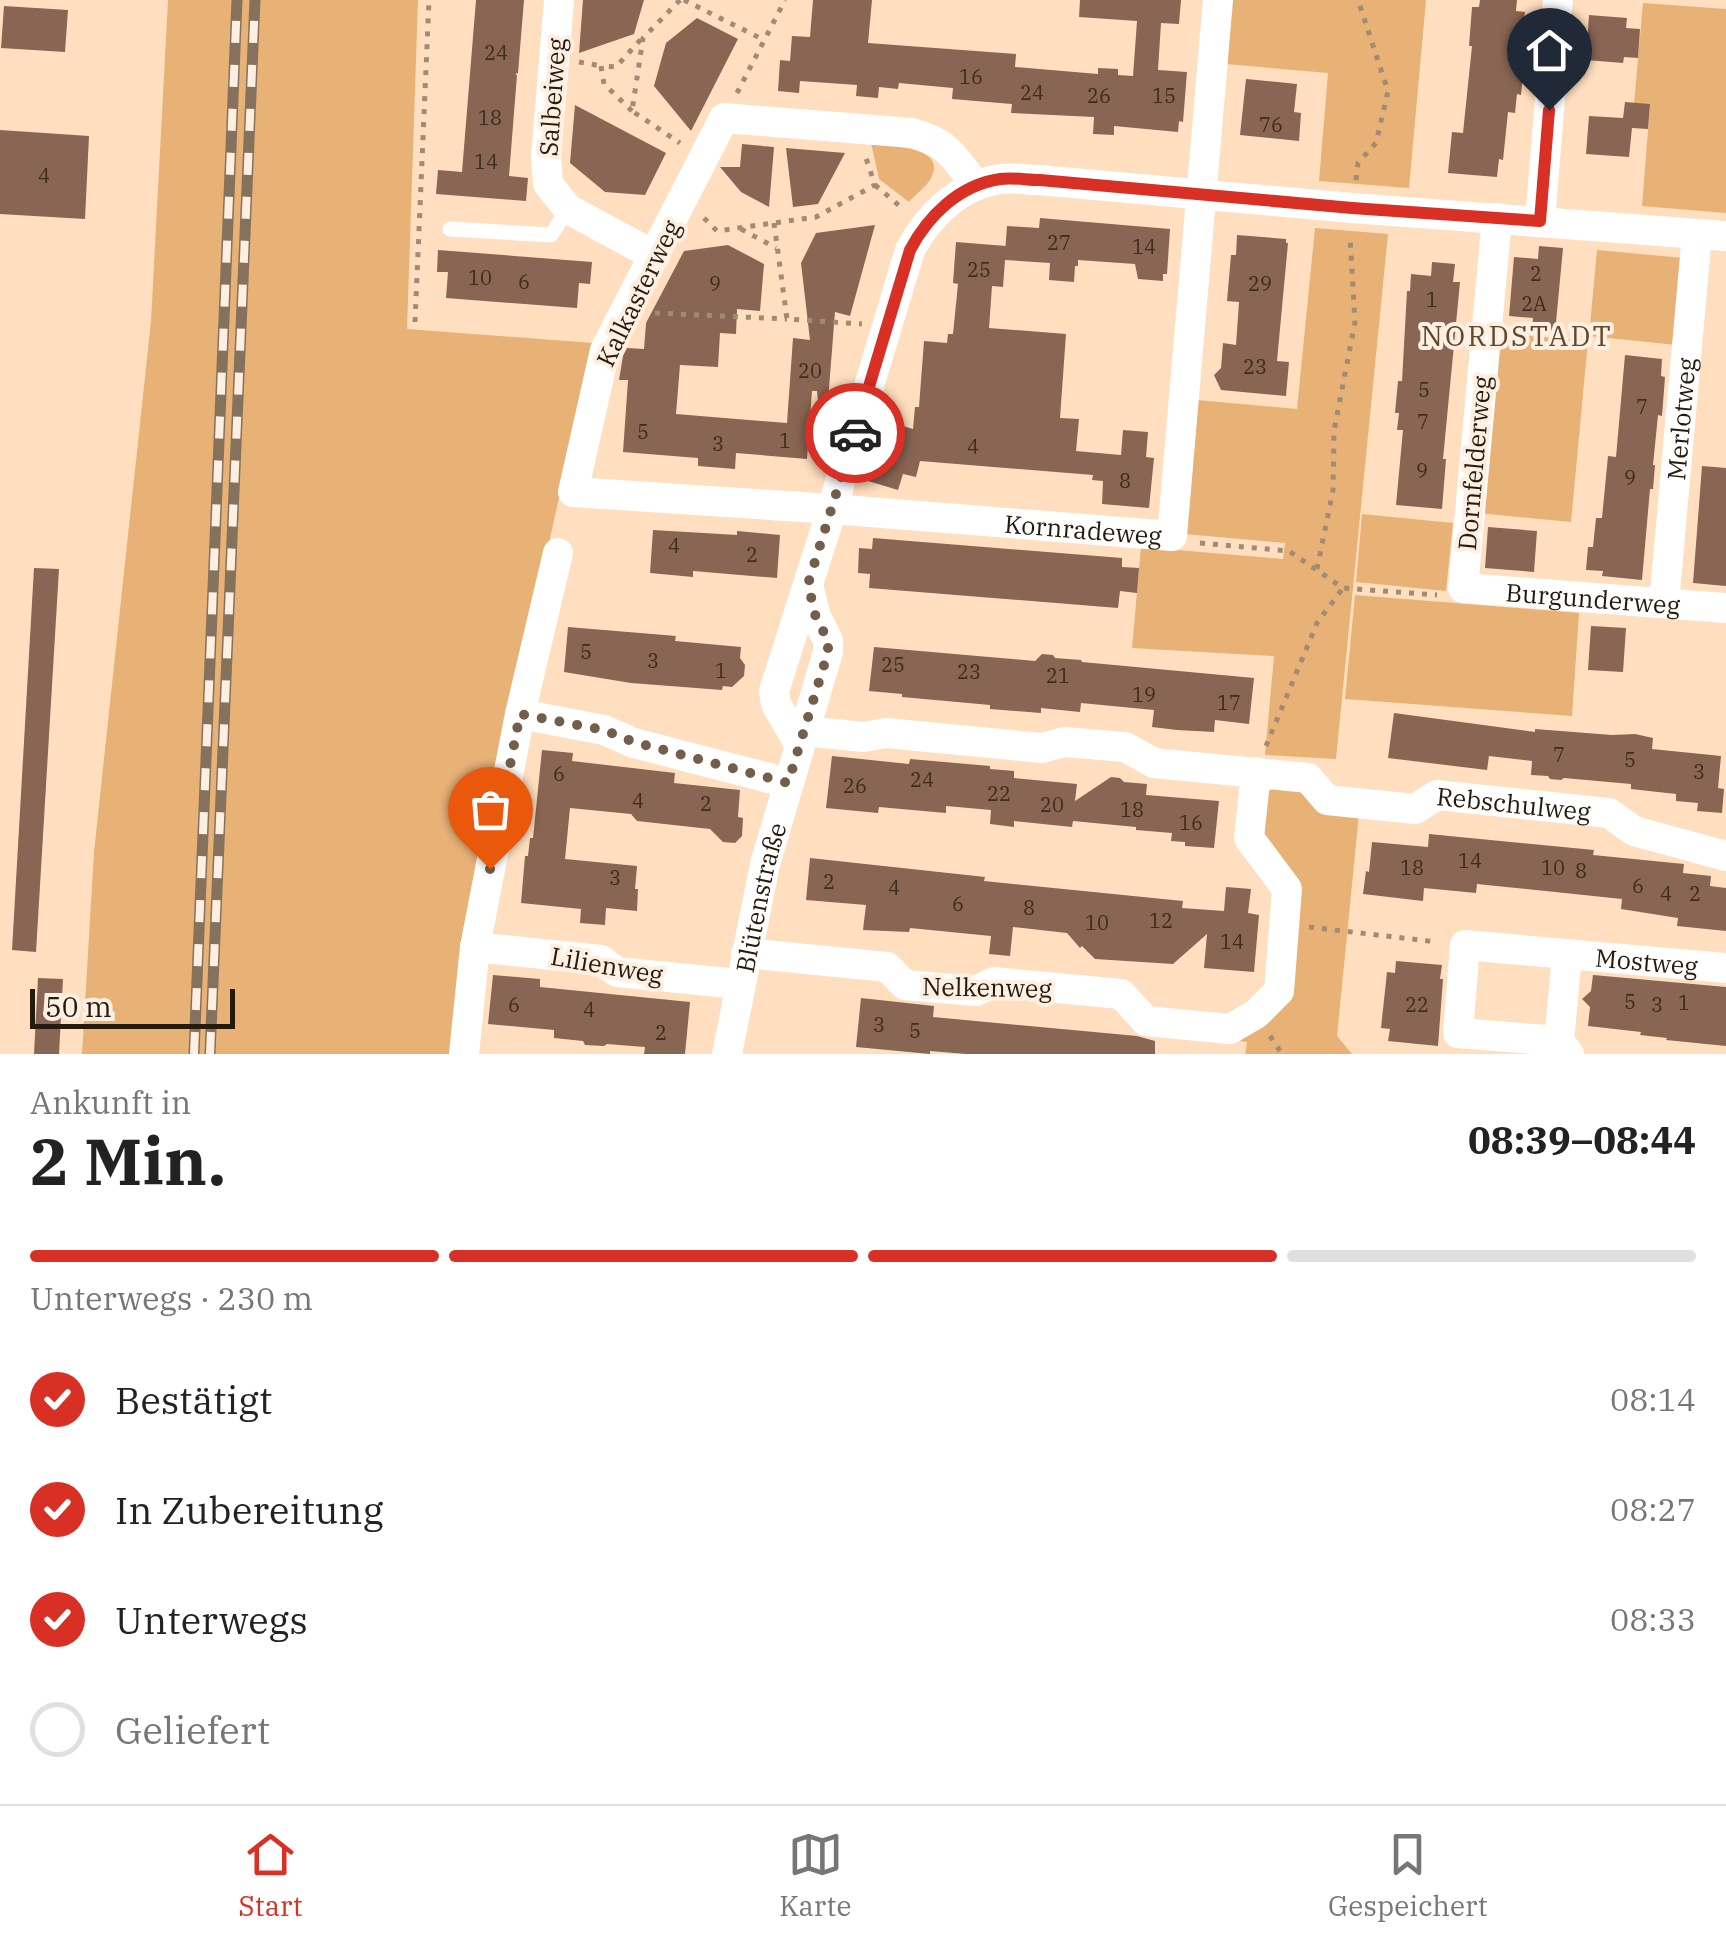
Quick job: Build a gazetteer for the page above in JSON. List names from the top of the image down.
{
  "streets": {
    "street": [
      "Salbeiweg",
      "Kalkasterweg",
      "Merlotweg",
      "Dornfelderweg",
      "Kornradeweg",
      "Burgunderweg",
      "Rebschulweg",
      "Blütenstraße",
      "Mostweg",
      "Lilienweg",
      "Nelkenweg"
    ]
  },
  "crossings": [
    ["Kalkasterweg", "Kornradeweg"],
    ["Kalkasterweg", "Blütenstraße"],
    ["Merlotweg", "Burgunderweg"],
    ["Merlotweg", "Blütenstraße"],
    ["Dornfelderweg", "Burgunderweg"],
    ["Dornfelderweg", "Blütenstraße"],
    ["Kornradeweg", "Blütenstraße"],
    ["Rebschulweg", "Nelkenweg"],
    ["Blütenstraße", "Lilienweg"],
    ["Blütenstraße", "Nelkenweg"]
  ],
  "districts": ["NORDSTADT"],
  "house_numbers": [
    "24",
    "16",
    "24",
    "26",
    "15",
    "18",
    "76",
    "14",
    "4",
    "27",
    "14",
    "25",
    "2",
    "10",
    "6",
    "9",
    "29",
    "1",
    "2A",
    "23",
    "20",
    "5",
    "7",
    "7",
    "5",
    "1",
    "3",
    "4",
    "9",
    "9",
    "8",
    "4",
    "2",
    "5",
    "3",
    "25",
    "1",
    "23",
    "21",
    "19",
    "17",
    "7",
    "5",
    "3",
    "6",
    "24",
    "26",
    "22",
    "4",
    "2",
    "20",
    "18",
    "16",
    "14",
    "18",
    "10",
    "8",
    "3",
    "2",
    "6",
    "4",
    "4",
    "2",
    "6",
    "8",
    "12",
    "10",
    "14",
    "5",
    "1",
    "6",
    "22",
    "3",
    "4",
    "3",
    "5",
    "2"
  ],
  "scale_bar": "50 m",
  "page": {
    "scale": "50 m",
    "heading": ["2 Min.", "Ankunft in", "08:39–08:44"],
    "bar": "Unterwegs · 230 m",
    "list": [
      ["Bestätigt", "08:14"],
      ["In Zubereitung", "08:27"],
      ["Unterwegs", "08:33"],
      "Geliefert"
    ],
    "tabs": ["Start", "Karte", "Gespeichert"]
  }
}
